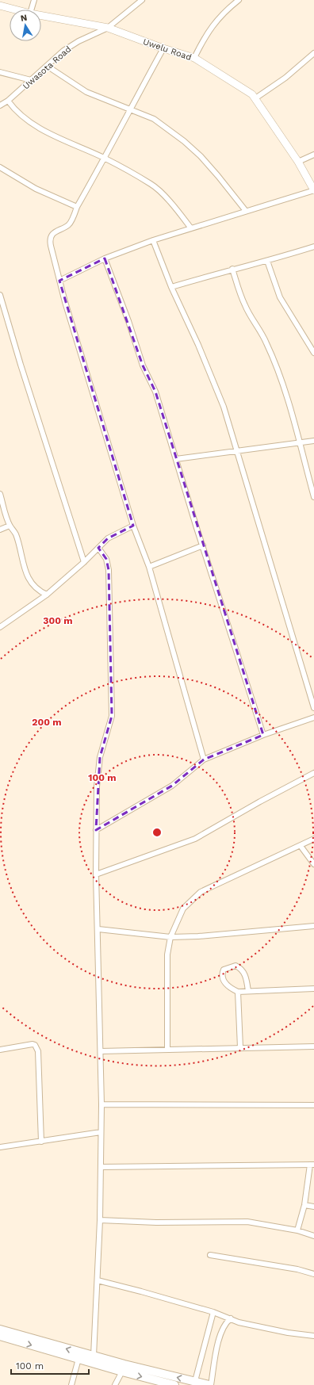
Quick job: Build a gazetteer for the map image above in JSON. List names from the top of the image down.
{
  "streets": {
    "street": ["Uwelu Road", "Uwasota Road"]
  },
  "crossings": [
    ["Uwelu Road", "Uwasota Road"]
  ],
  "scale_bar": "100 m",
  "north": "top",
  "rings": ["300 m", "200 m", "100 m"]
}
